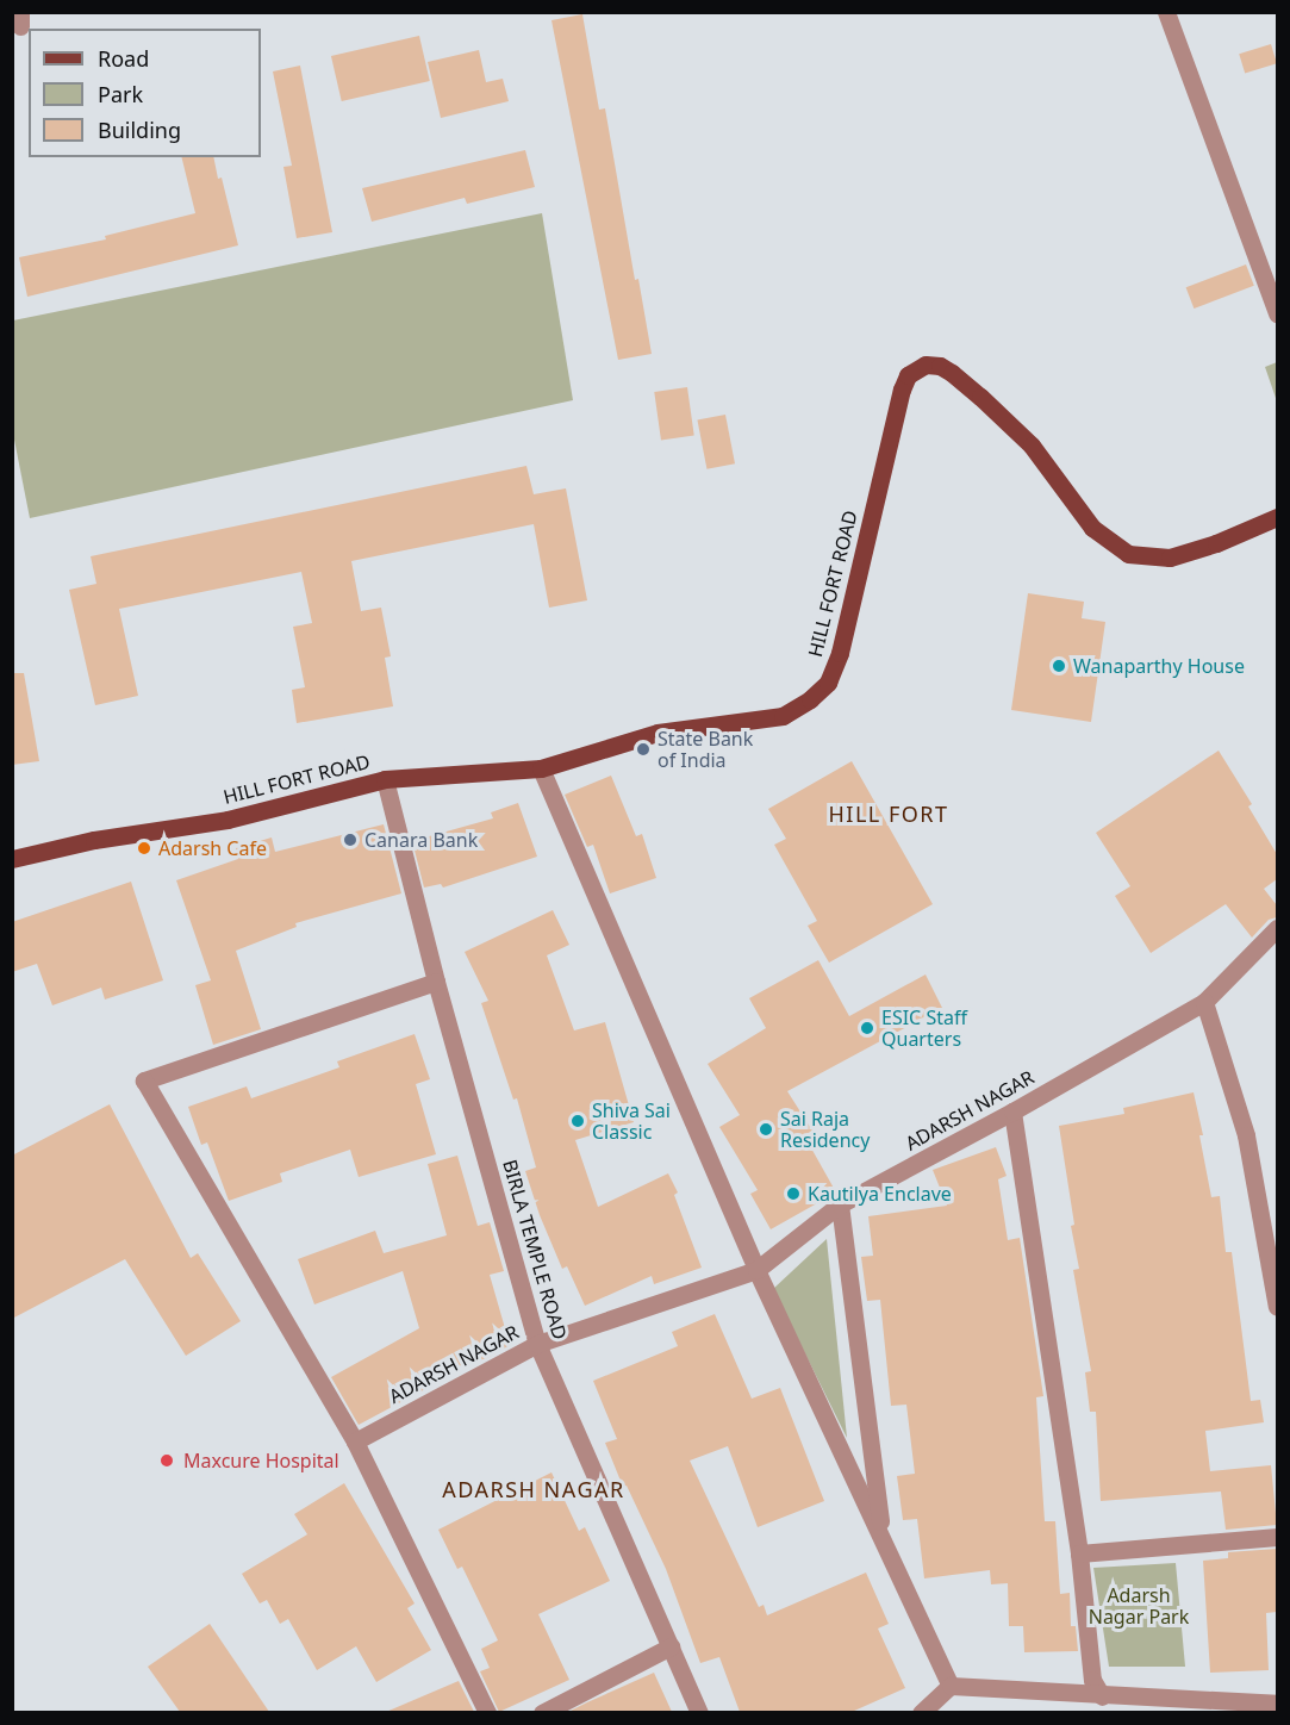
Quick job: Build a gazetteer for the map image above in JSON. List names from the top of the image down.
{
  "streets": {
    "main road": ["HILL FORT ROAD"],
    "street": ["ADARSH NAGAR", "BIRLA TEMPLE ROAD"]
  },
  "crossings": [
    ["HILL FORT ROAD", "BIRLA TEMPLE ROAD"],
    ["ADARSH NAGAR", "BIRLA TEMPLE ROAD"]
  ],
  "districts": ["HILL FORT", "ADARSH NAGAR"],
  "parks": ["Adarsh Nagar Park"],
  "places": [
    "Wanaparthy House",
    "State Bank of India",
    "Canara Bank",
    "Adarsh Cafe",
    "ESIC Staff Quarters",
    "Shiva Sai Classic",
    "Sai Raja Residency",
    "Kautilya Enclave",
    "Maxcure Hospital"
  ],
  "legend": ["Road", "Park", "Building"]
}
